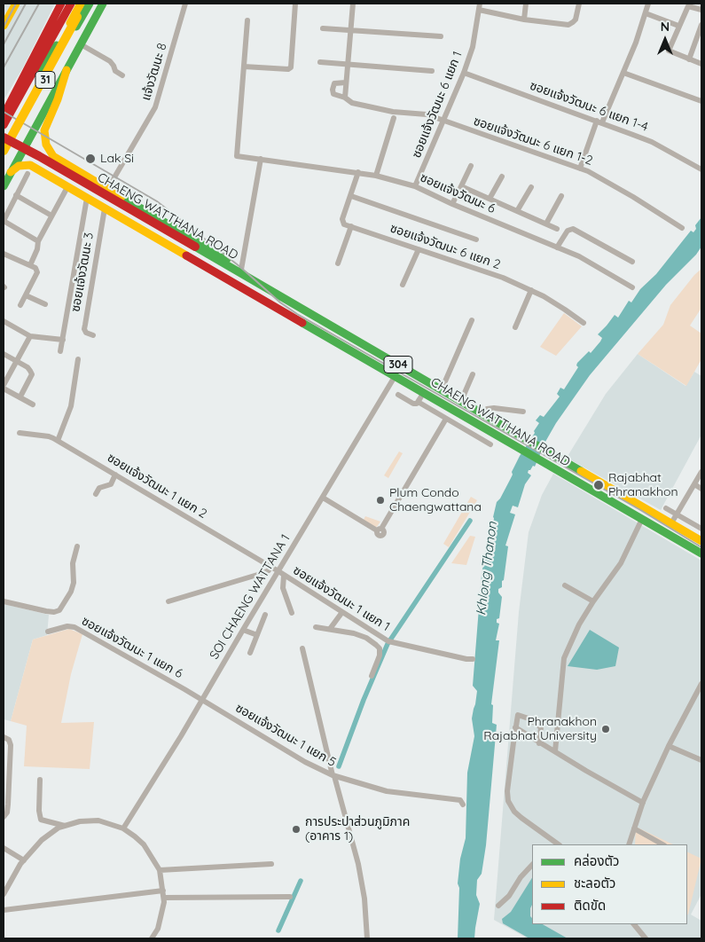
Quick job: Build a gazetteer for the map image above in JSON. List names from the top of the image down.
{
  "streets": {
    "main road": ["31", "CHAENG WATTHANA ROAD", "304"],
    "street": [
      "แจ้งวัฒนะ 8",
      "ซอยแจ้งวัฒนะ 6 แยก 1",
      "ซอยแจ้งวัฒนะ 6 แยก 1-4",
      "ซอยแจ้งวัฒนะ 6 แยก 1-2",
      "ซอยแจ้งวัฒนะ 6",
      "ซอยแจ้งวัฒนะ 6 แยก 2",
      "ซอยแจ้งวัฒนะ 3",
      "ซอยแจ้งวัฒนะ 1 แยก 2",
      "SOI CHAENG WATTANA 1",
      "ซอยแจ้งวัฒนะ 1 แยก 1",
      "ซอยแจ้งวัฒนะ 1 แยก 6",
      "ซอยแจ้งวัฒนะ 1 แยก 5"
    ]
  },
  "crossings": [
    ["แจ้งวัฒนะ 8", "CHAENG WATTHANA ROAD"],
    ["31", "CHAENG WATTHANA ROAD"],
    ["ซอยแจ้งวัฒนะ 6 แยก 1", "ซอยแจ้งวัฒนะ 6 แยก 1-4"],
    ["ซอยแจ้งวัฒนะ 6 แยก 1", "ซอยแจ้งวัฒนะ 6 แยก 1-2"],
    ["ซอยแจ้งวัฒนะ 6 แยก 1", "ซอยแจ้งวัฒนะ 6"],
    ["CHAENG WATTHANA ROAD", "ซอยแจ้งวัฒนะ 3"],
    ["CHAENG WATTHANA ROAD", "SOI CHAENG WATTANA 1"],
    ["ซอยแจ้งวัฒนะ 1 แยก 2", "SOI CHAENG WATTANA 1"],
    ["ซอยแจ้งวัฒนะ 1 แยก 2", "ซอยแจ้งวัฒนะ 1 แยก 1"],
    ["SOI CHAENG WATTANA 1", "ซอยแจ้งวัฒนะ 1 แยก 1"],
    ["SOI CHAENG WATTANA 1", "ซอยแจ้งวัฒนะ 1 แยก 6"],
    ["SOI CHAENG WATTANA 1", "ซอยแจ้งวัฒนะ 1 แยก 5"],
    ["ซอยแจ้งวัฒนะ 1 แยก 6", "ซอยแจ้งวัฒนะ 1 แยก 5"]
  ],
  "water": ["Khlong Thanon"],
  "places": [
    "Lak Si",
    "Rajabhat Phranakhon",
    "Plum Condo Chaengwattana",
    "Phranakhon Rajabhat University",
    "การประปาส่วนภูมิภาค (อาคาร 1)"
  ],
  "legend": ["คล่องตัว", "ชะลอตัว", "ติดขัด"],
  "north": "top"
}
